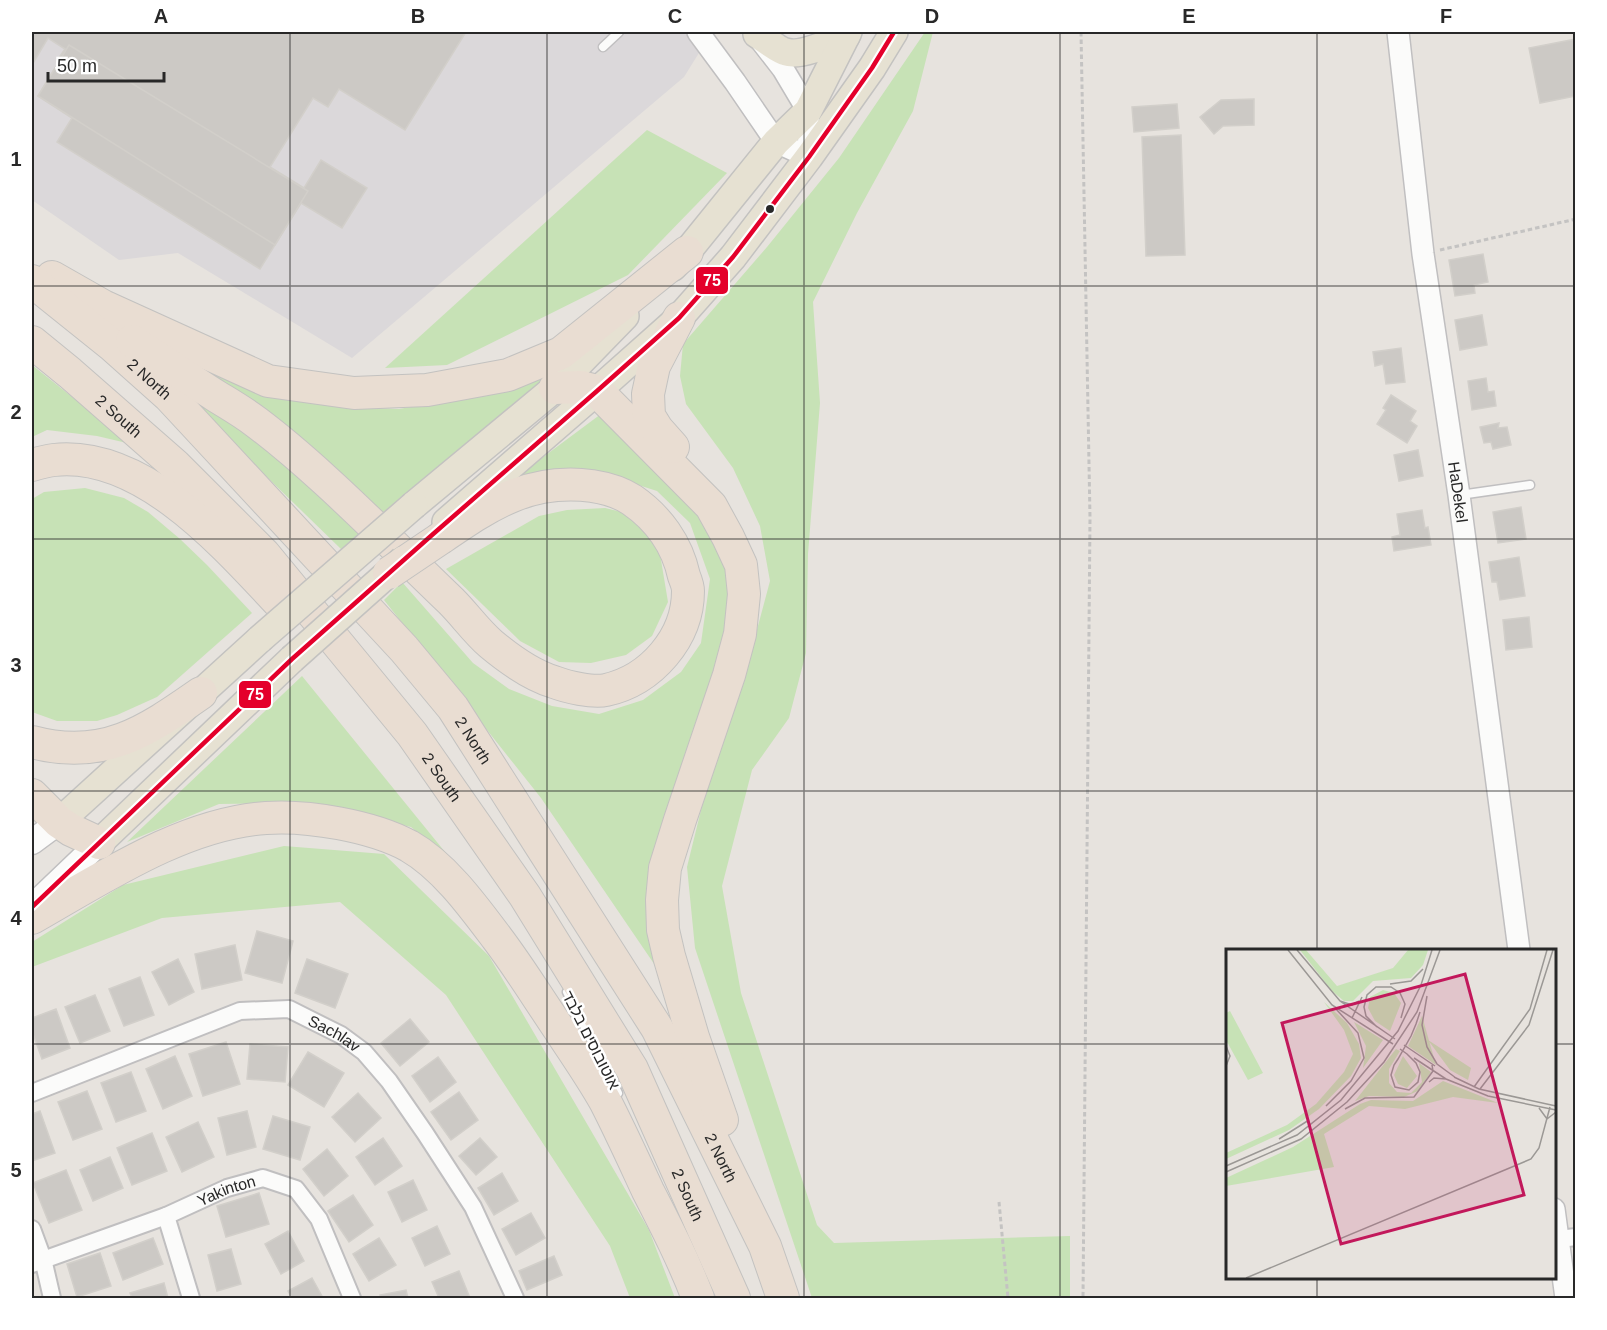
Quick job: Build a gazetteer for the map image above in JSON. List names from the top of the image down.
{
  "streets": {
    "highway": ["2 North", "2 South"],
    "street": ["HaDekel", "Sachlav", "Yakinton"],
    "lane": ["אוטובוסים בלבד"]
  },
  "lines": ["transit line 75"],
  "scale_bar": "50 m",
  "grid": {
    "columns": [
      "A",
      "B",
      "C",
      "D",
      "E",
      "F"
    ],
    "rows": [
      "1",
      "2",
      "3",
      "4",
      "5"
    ]
  }
}
